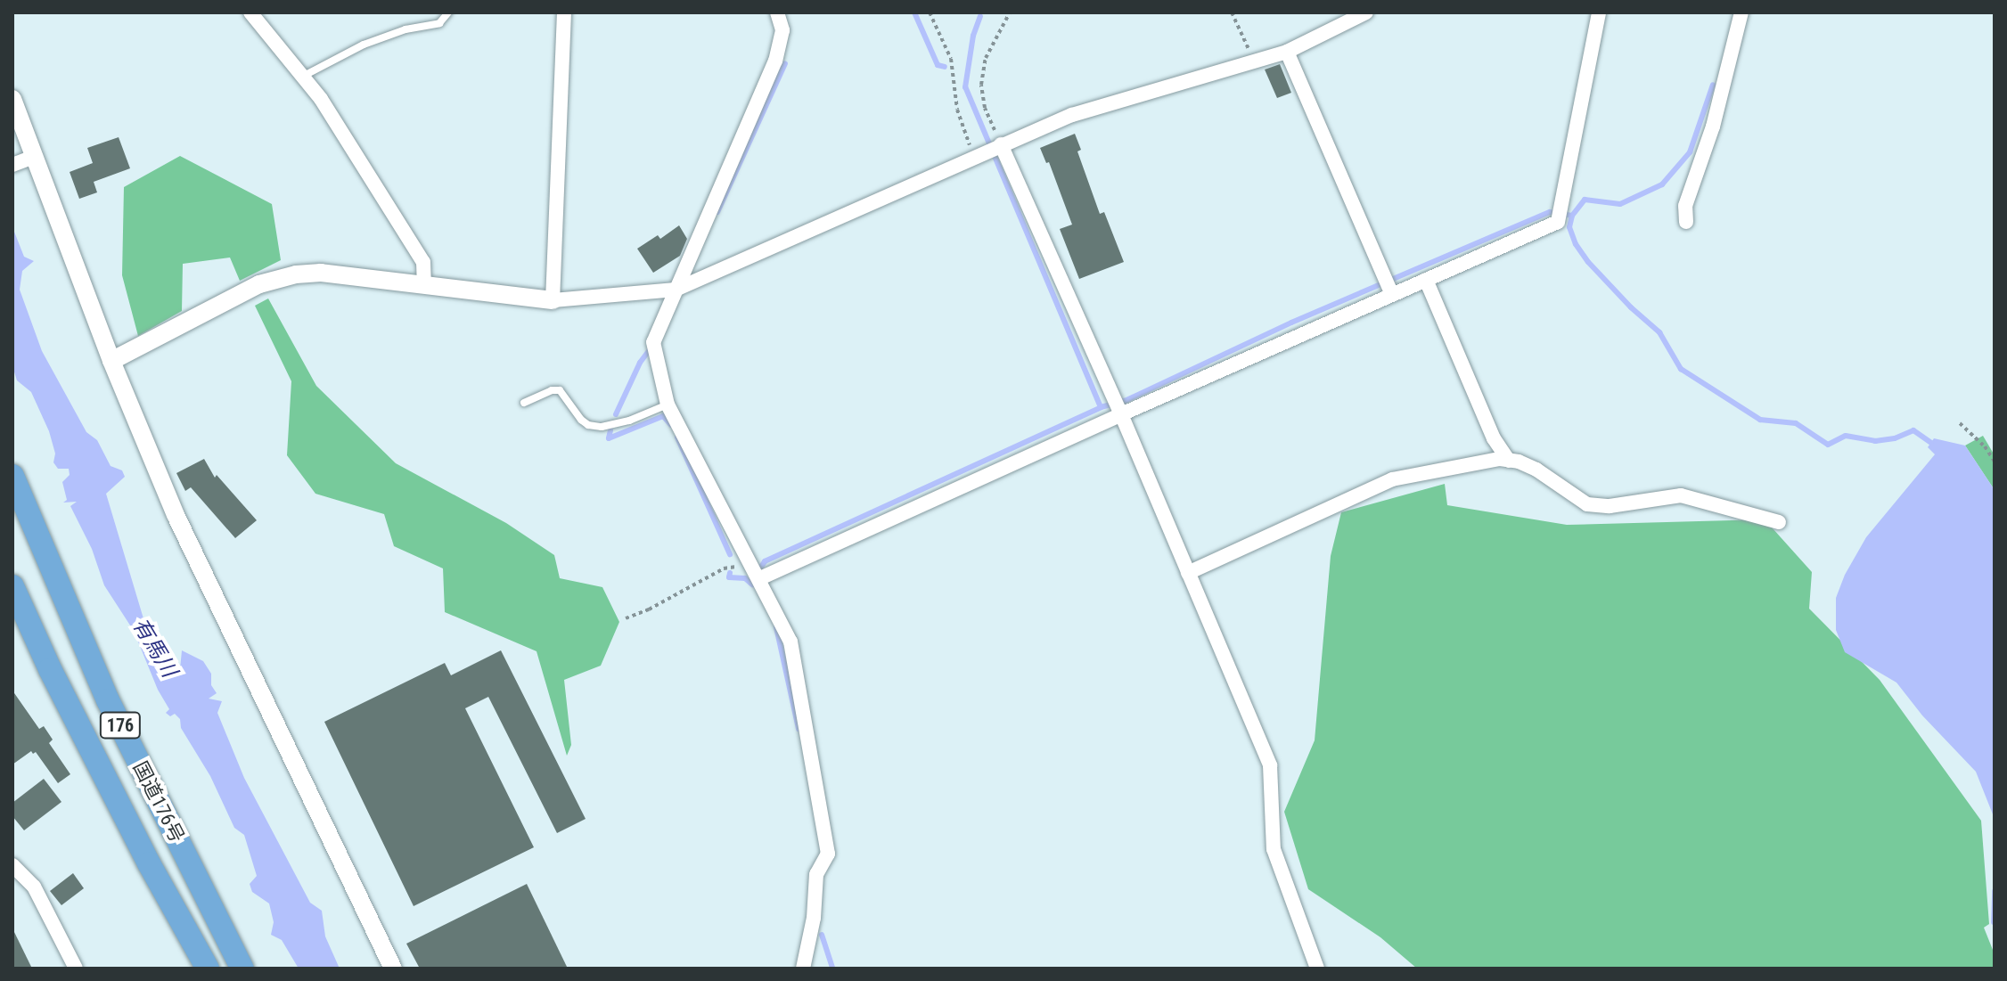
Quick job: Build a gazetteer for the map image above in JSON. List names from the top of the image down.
{
  "streets": {
    "highway": ["176", "国道176号"]
  },
  "water": ["有馬川"]
}
